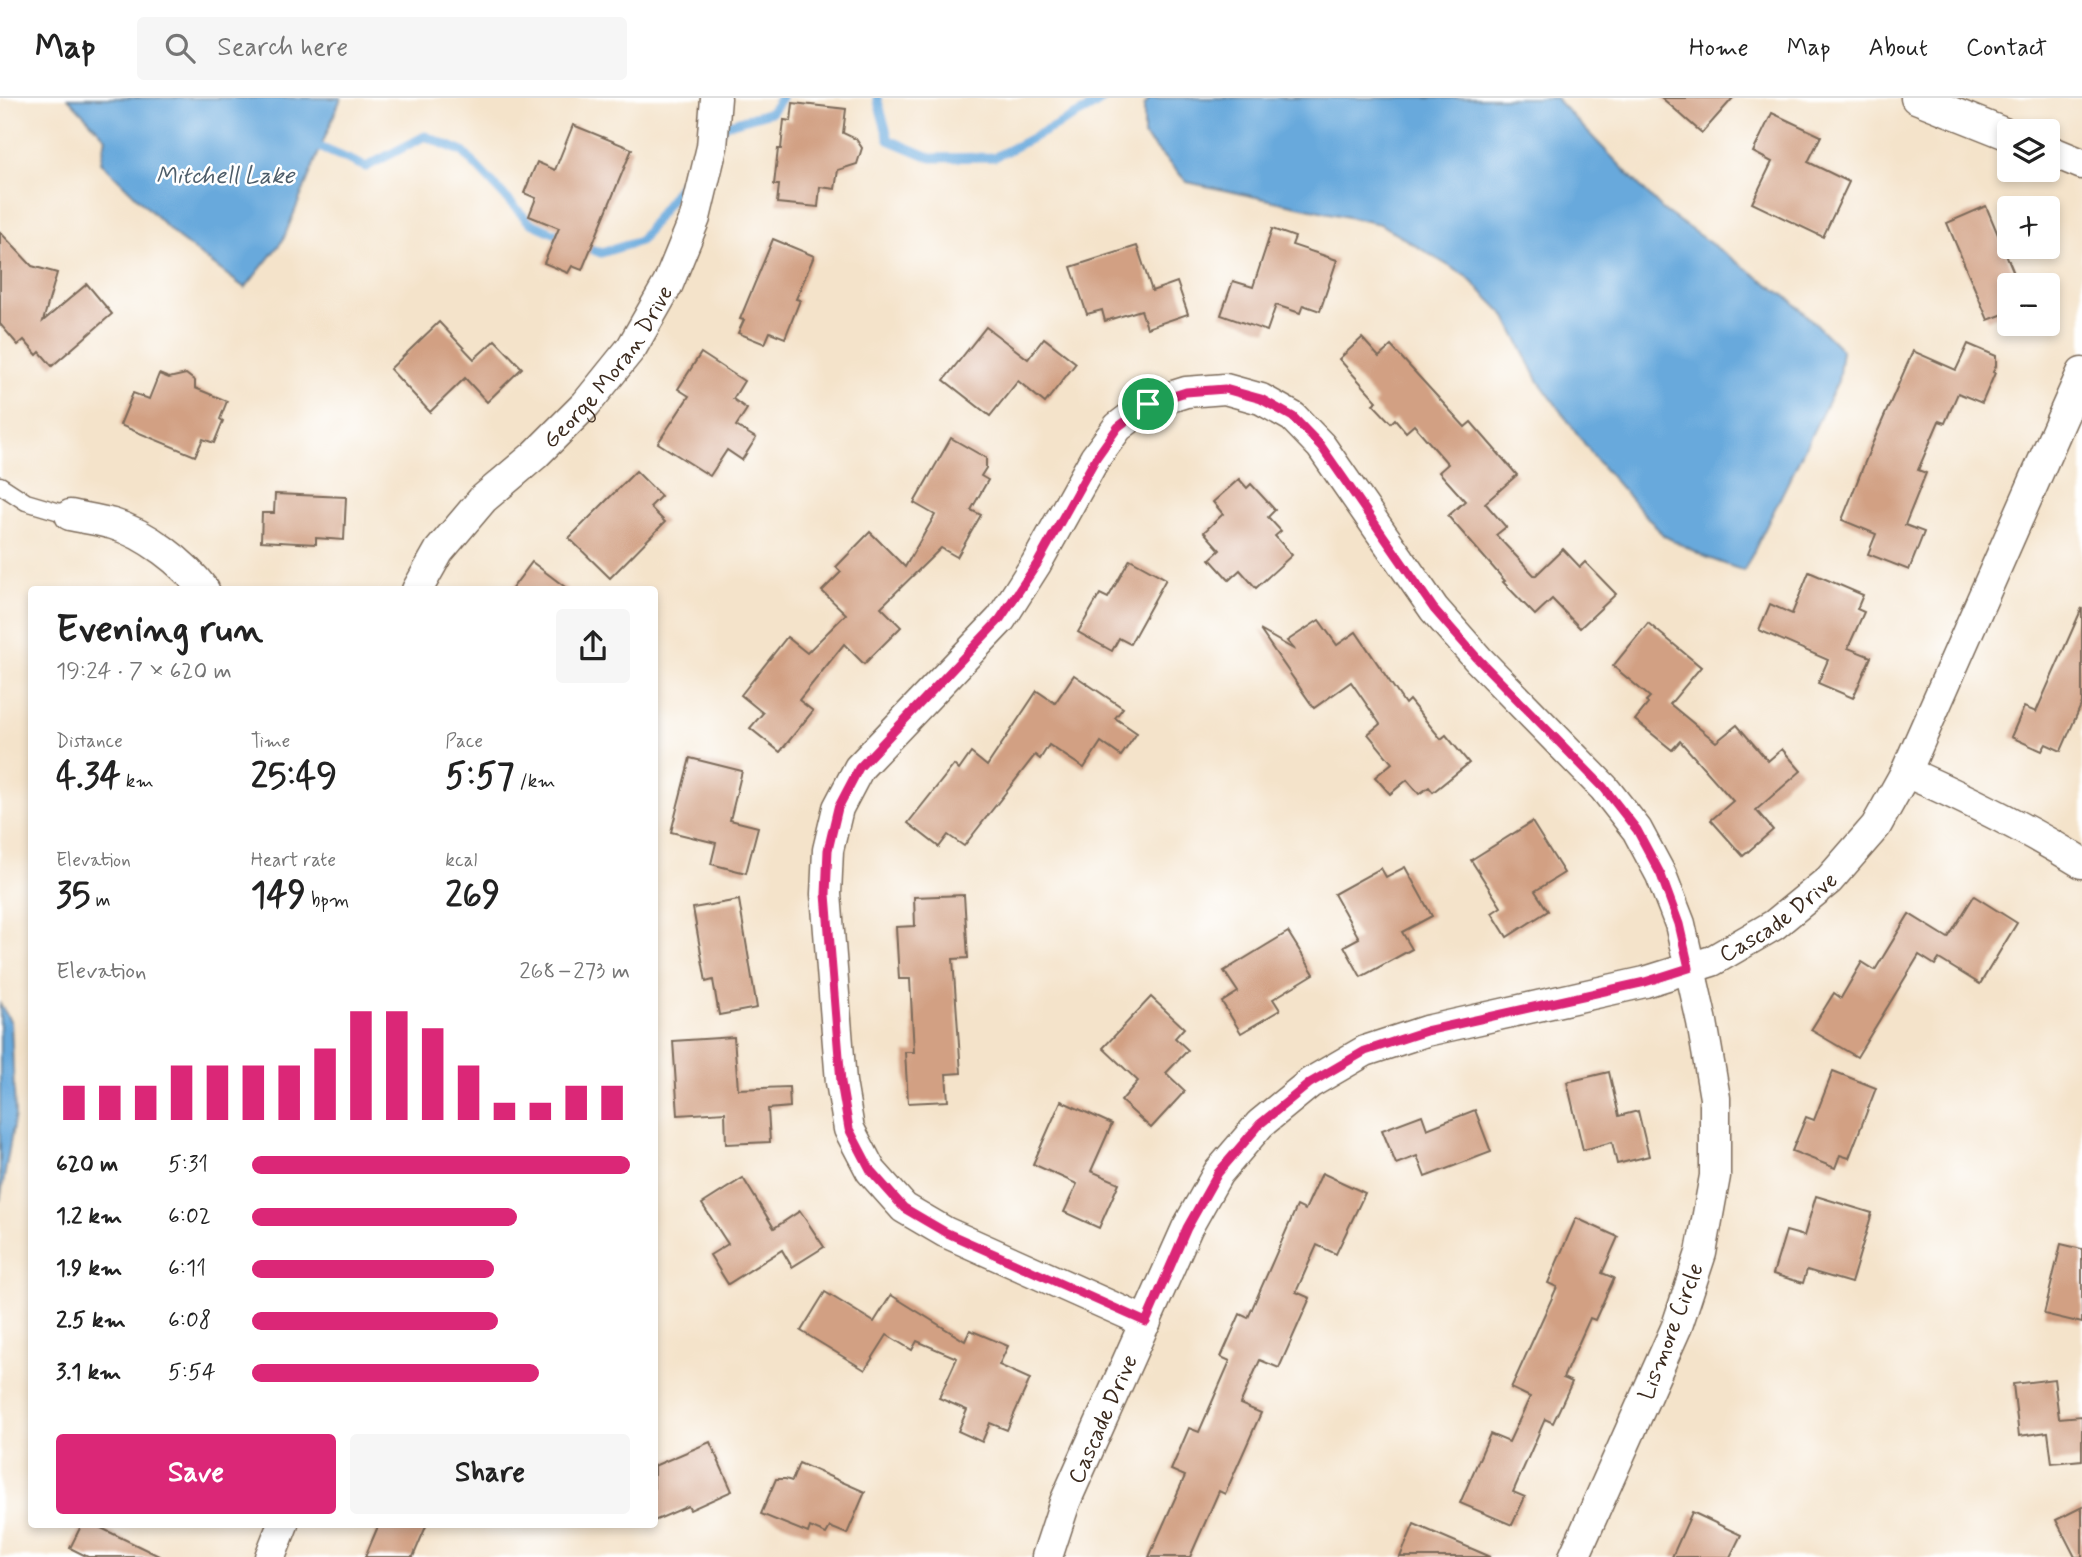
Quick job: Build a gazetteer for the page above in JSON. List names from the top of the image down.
{
  "streets": {
    "street": ["George Moran Drive", "Cascade Drive", "Lismore Circle"]
  },
  "crossings": [
    ["Cascade Drive", "Lismore Circle"]
  ],
  "water": ["Mitchell Lake"],
  "page": {
    "header": "Map",
    "search": "Search here",
    "nav": [
      "Home",
      "Map",
      "About",
      "Contact"
    ],
    "map_buttons": ["+", "−"],
    "heading": ["Evening run", "19:24 · 7 × 620 m"],
    "stats": [
      ["Distance", "4.34 km"],
      ["Time", "25:49"],
      ["Pace", "5:57 /km"],
      ["Elevation", "35 m"],
      ["Heart rate", "149 bpm"],
      ["kcal", "269"]
    ],
    "chart": ["Elevation", "268–273 m"],
    "list": [
      {
        "name": "620 m",
        "note": "5:31"
      },
      {
        "name": "1.2 km",
        "note": "6:02"
      },
      {
        "name": "1.9 km",
        "note": "6:11"
      },
      {
        "name": "2.5 km",
        "note": "6:08"
      },
      {
        "name": "3.1 km",
        "note": "5:54"
      }
    ],
    "buttons": ["Save", "Share"]
  }
}
